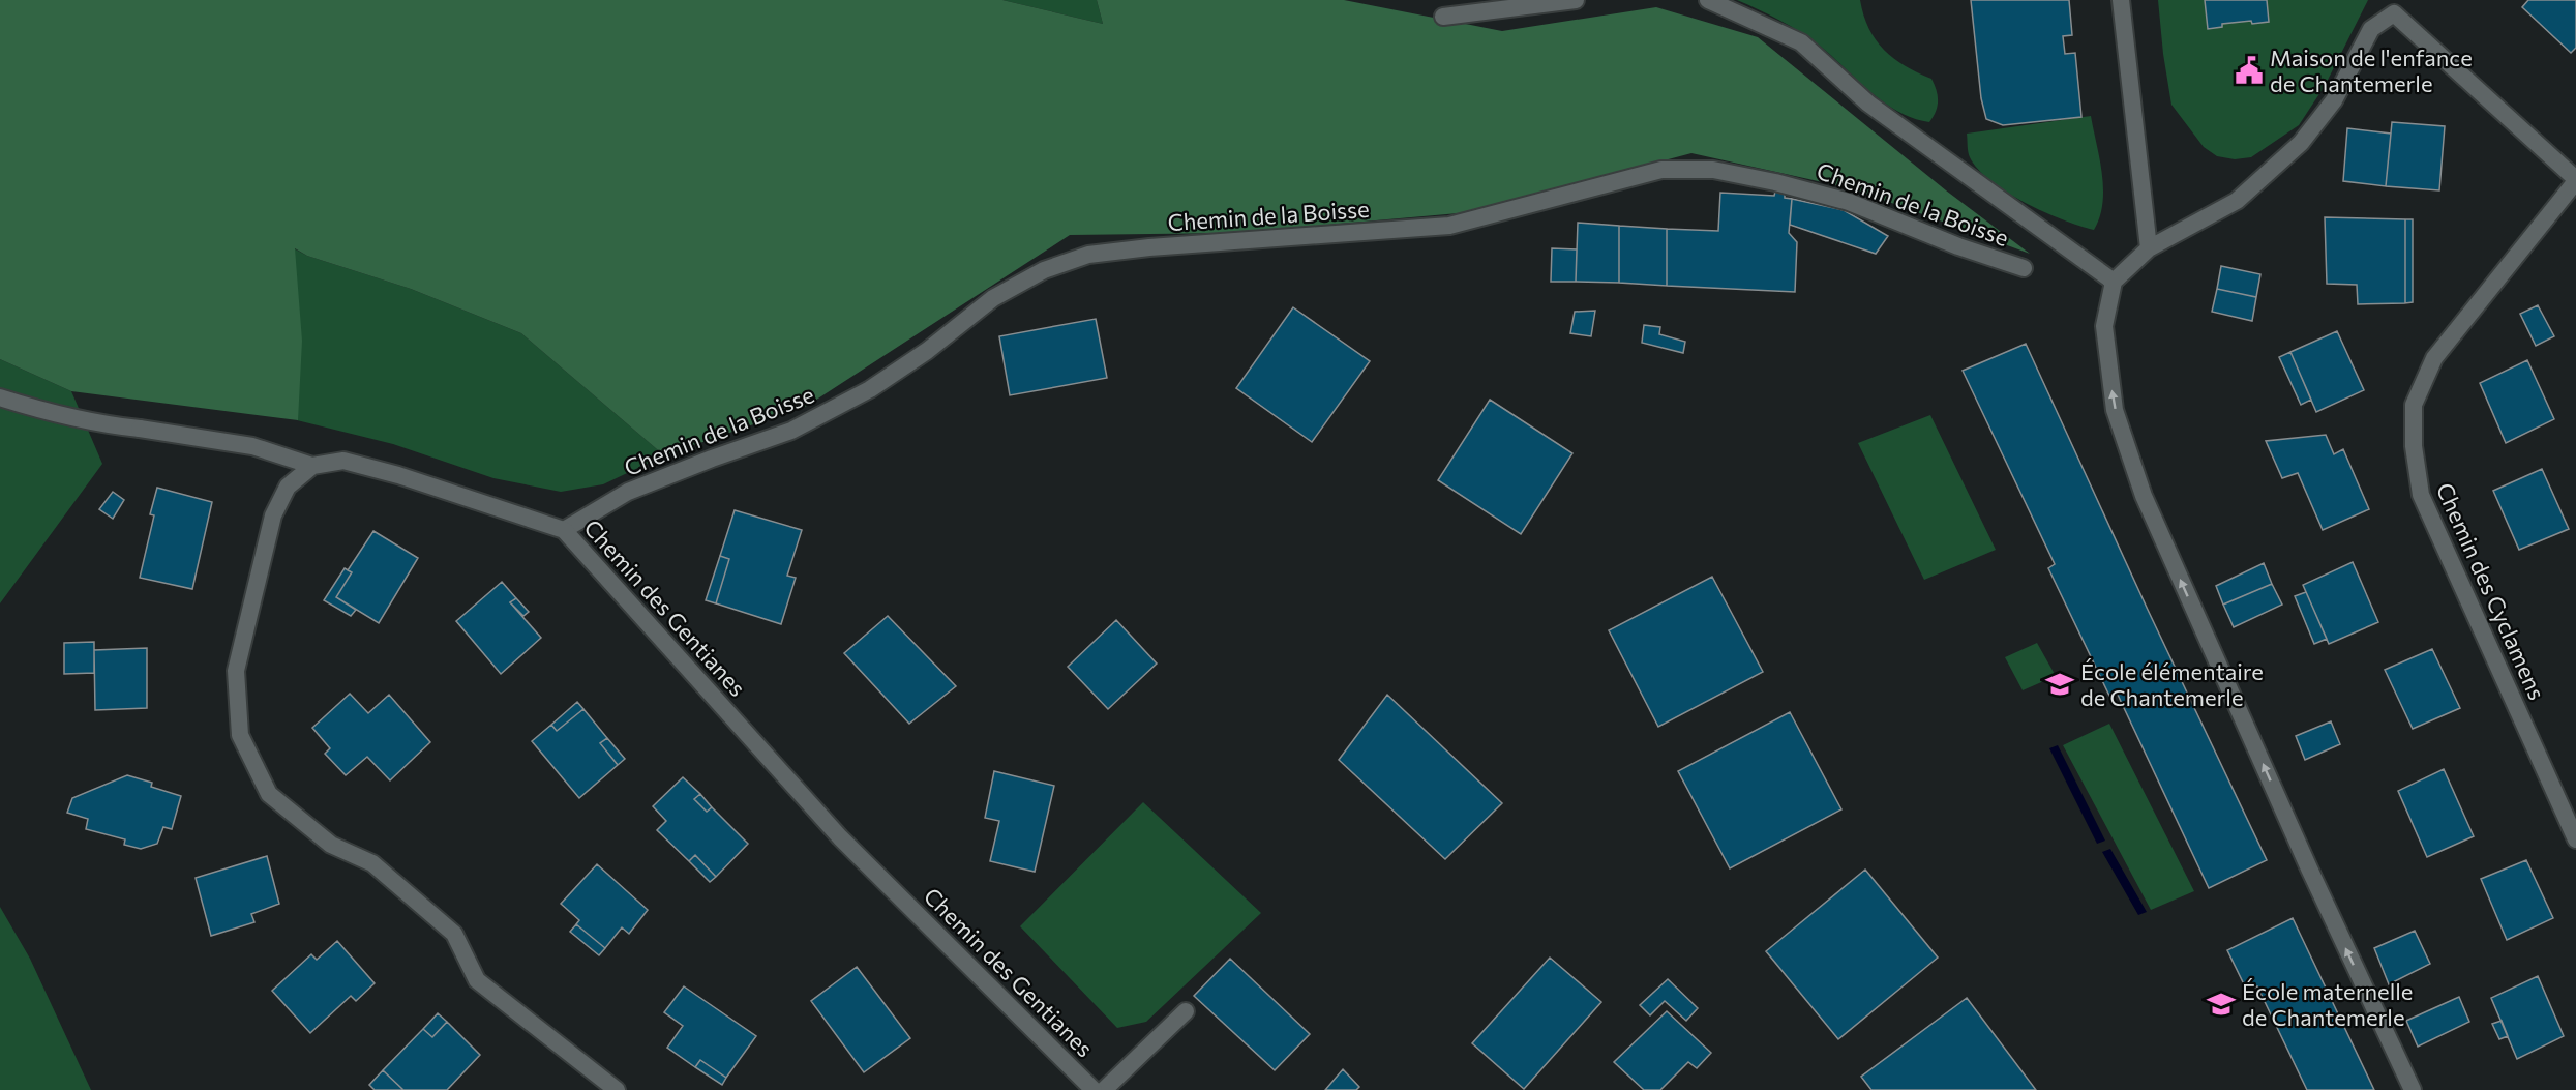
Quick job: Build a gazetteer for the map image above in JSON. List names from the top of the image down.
{
  "streets": {
    "street": ["Chemin de la Boisse", "Chemin des Cyclamens", "Chemin des Gentianes"]
  },
  "crossings": [
    ["Chemin de la Boisse", "Chemin des Gentianes"]
  ],
  "places": {
    "public building": ["Maison de l'enfance de Chantemerle"],
    "school or university": ["École élémentaire de Chantemerle", "École maternelle de Chantemerle"]
  }
}
